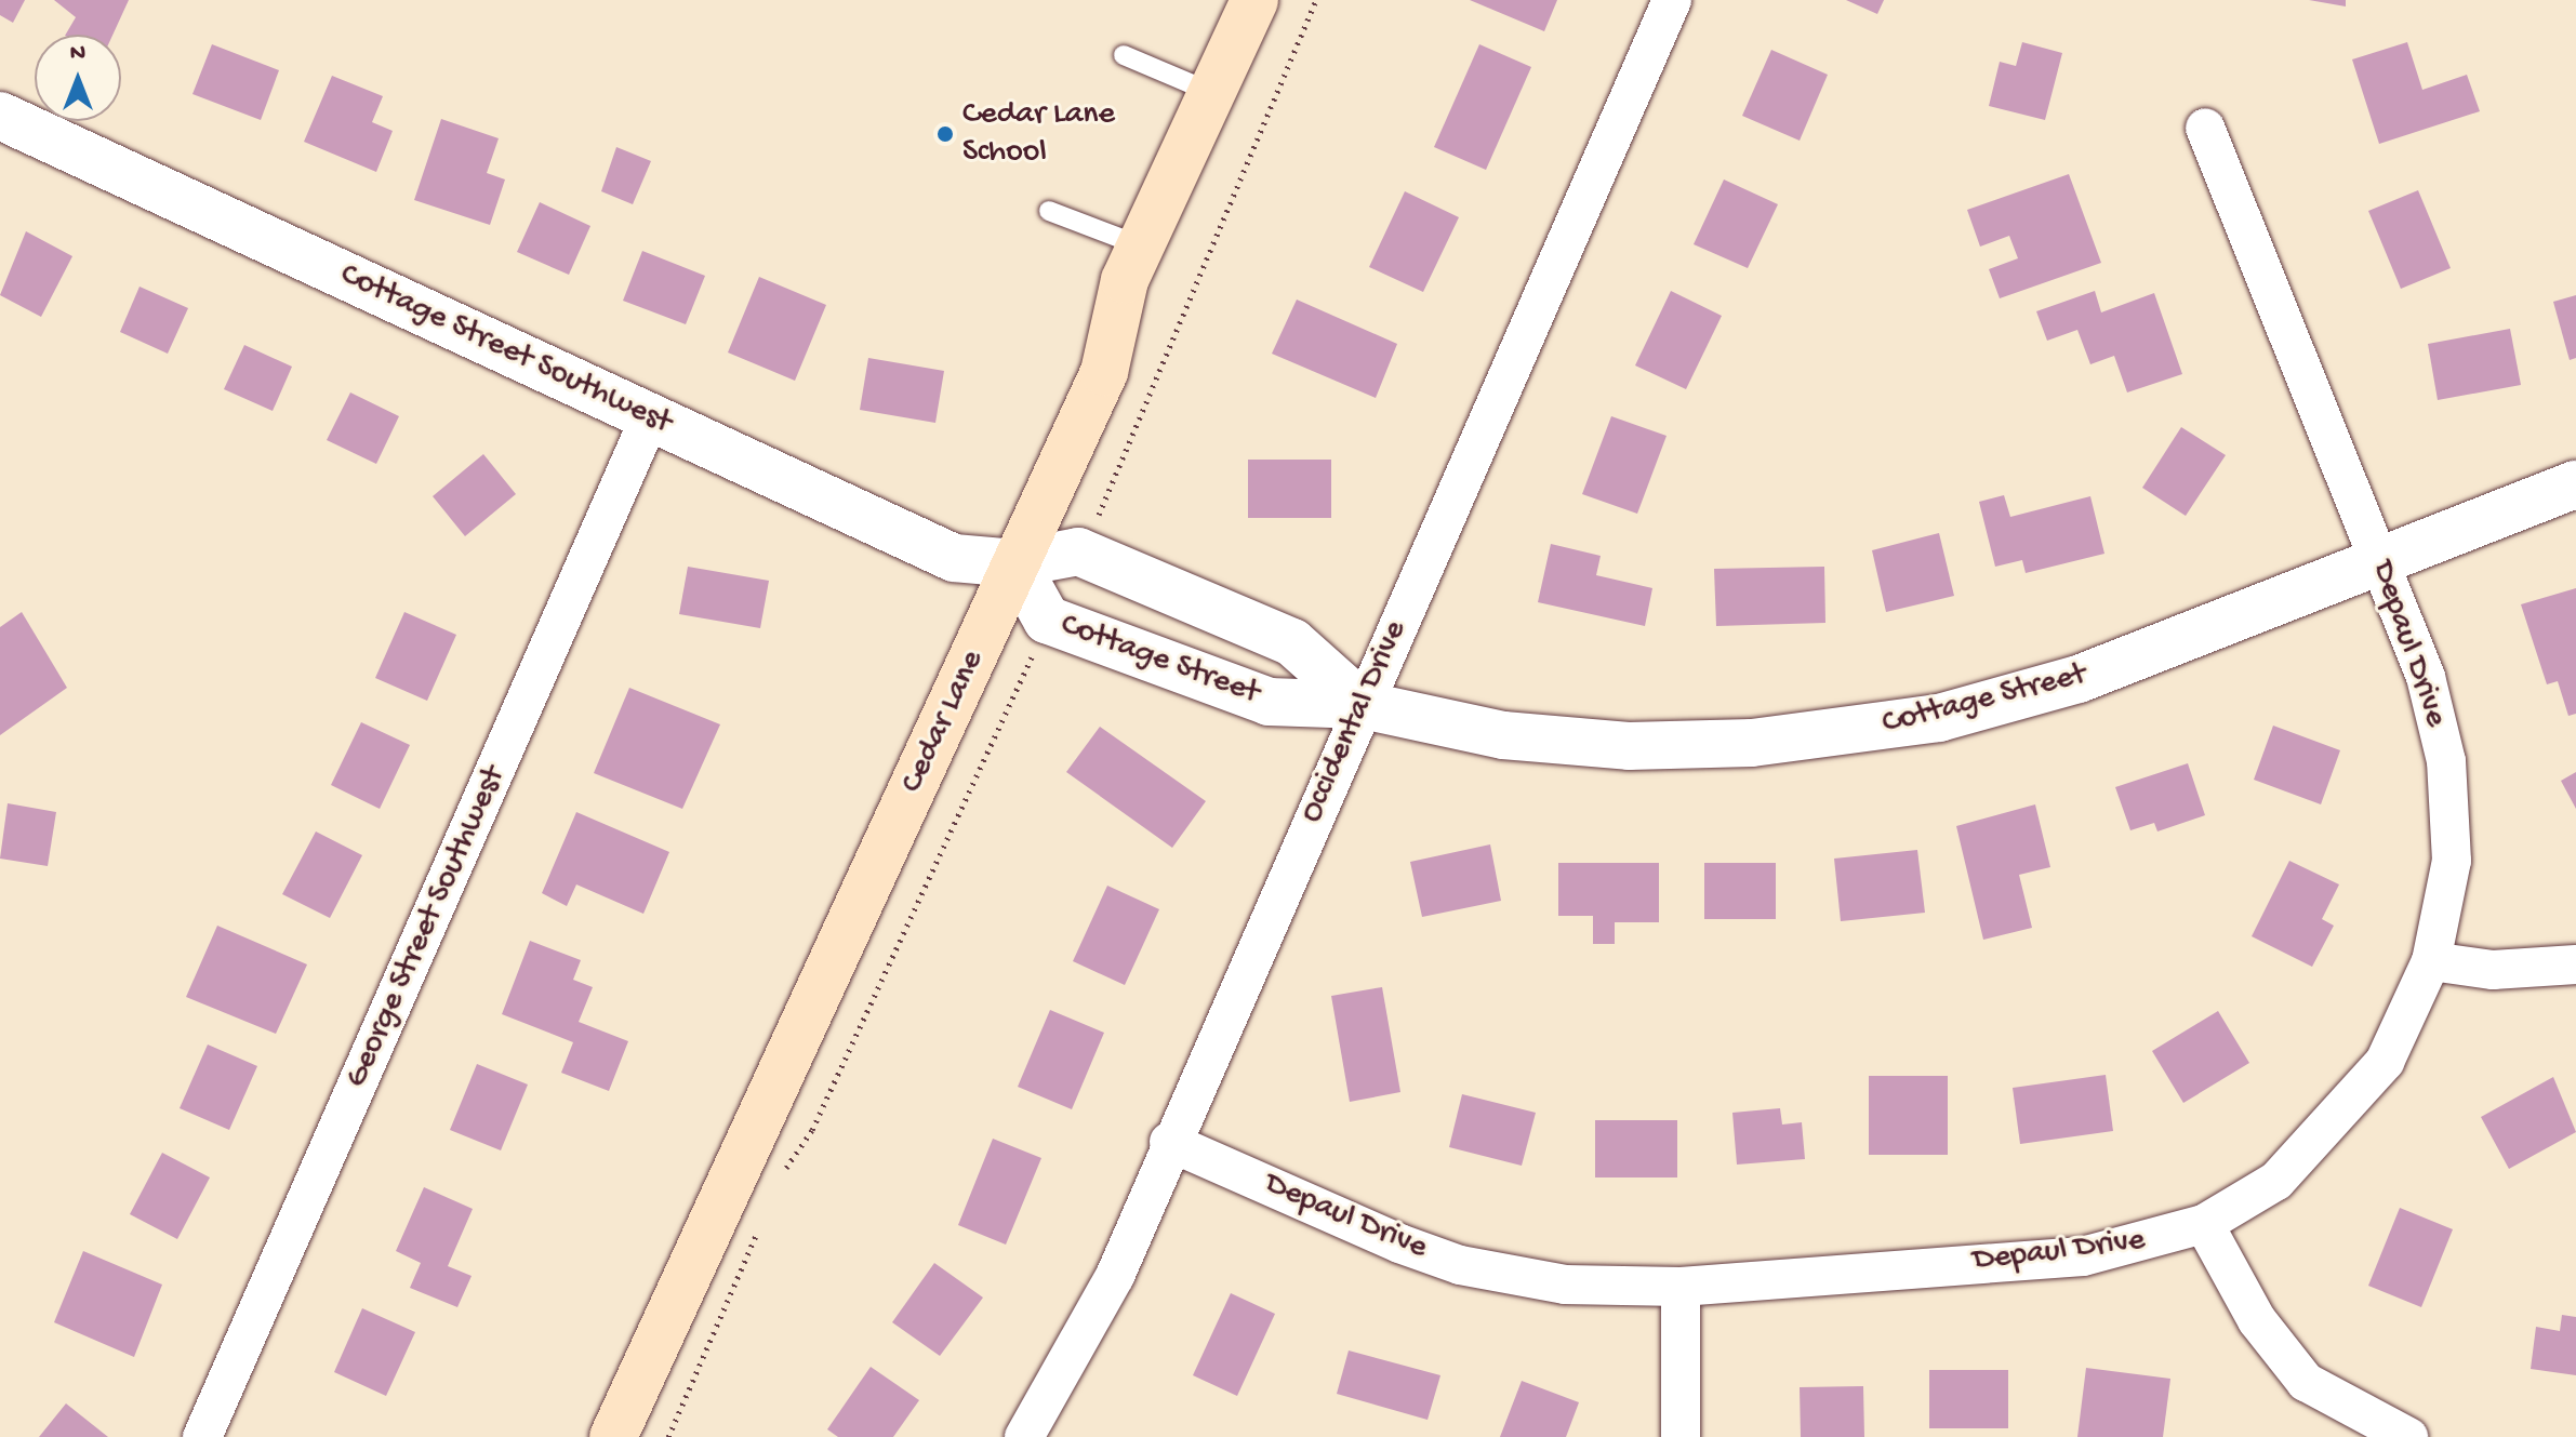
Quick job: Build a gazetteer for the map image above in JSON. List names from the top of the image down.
{
  "streets": {
    "main road": ["Cedar Lane"],
    "street": [
      "Cottage Street Southwest",
      "Depaul Drive",
      "Cottage Street",
      "Occidental Drive",
      "George Street Southwest"
    ]
  },
  "crossings": [
    ["Cottage Street Southwest", "Cottage Street"],
    ["Cottage Street Southwest", "Cedar Lane"],
    ["Cottage Street Southwest", "George Street Southwest"],
    ["Depaul Drive", "Cottage Street"],
    ["Depaul Drive", "Occidental Drive"],
    ["Cottage Street", "Cedar Lane"],
    ["Cottage Street", "Occidental Drive"]
  ],
  "places": ["Cedar Lane School"],
  "north": "top"
}
